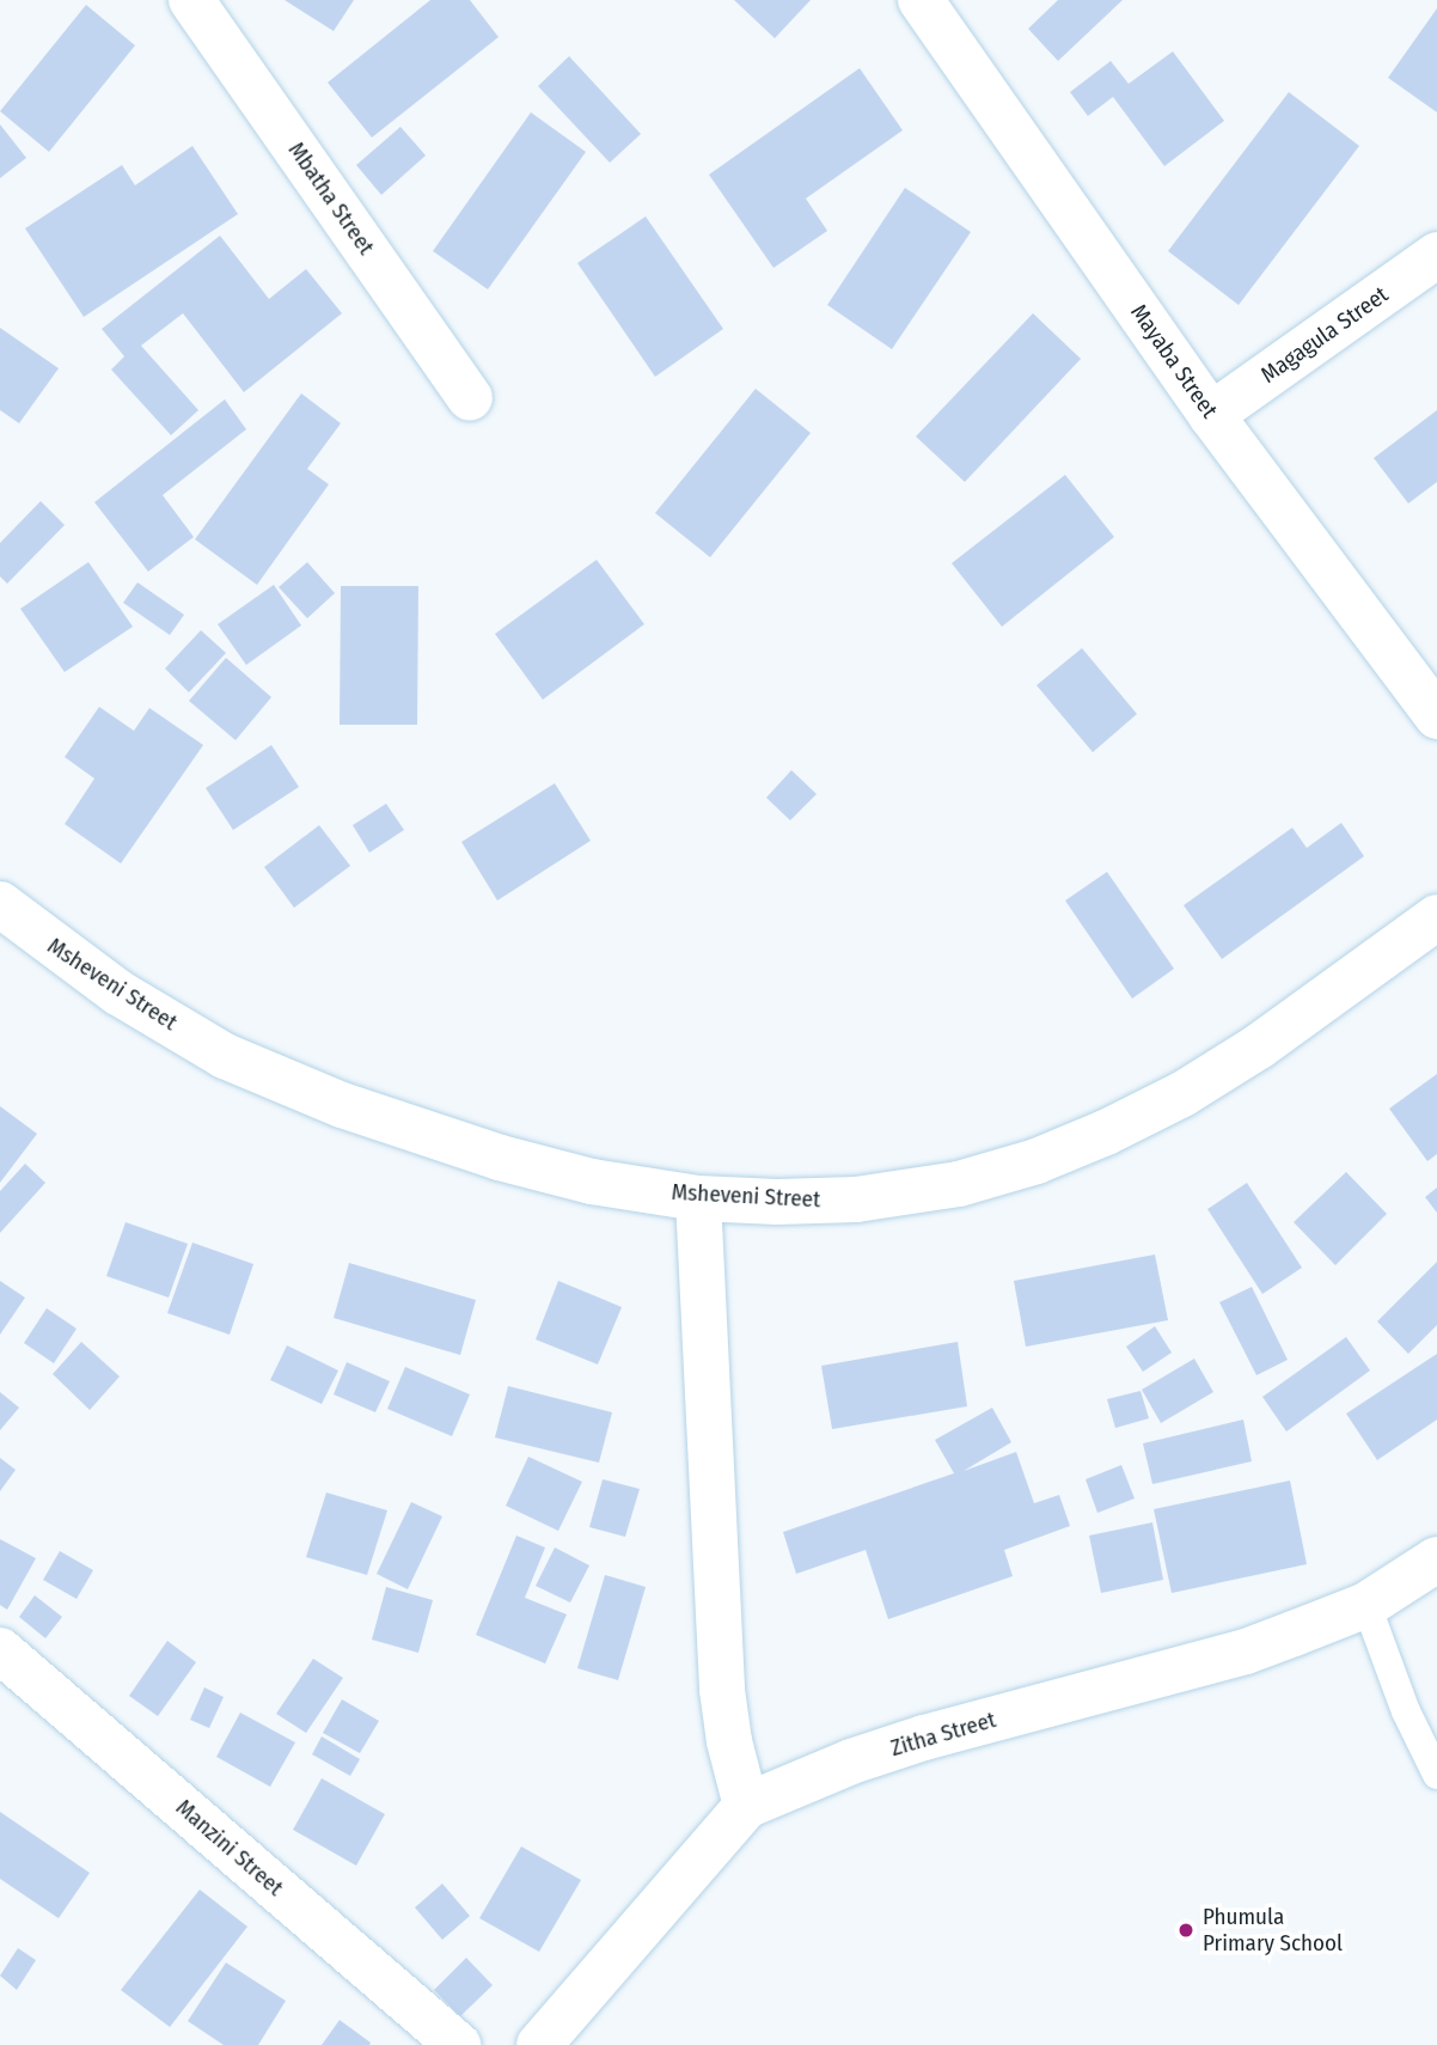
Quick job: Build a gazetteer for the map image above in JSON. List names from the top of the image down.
{
  "streets": {
    "street": [
      "Mbatha Street",
      "Magagula Street",
      "Mayaba Street",
      "Msheveni Street",
      "Zitha Street",
      "Manzini Street"
    ]
  },
  "crossings": [
    ["Magagula Street", "Mayaba Street"]
  ],
  "places": ["Phumula Primary School"]
}
